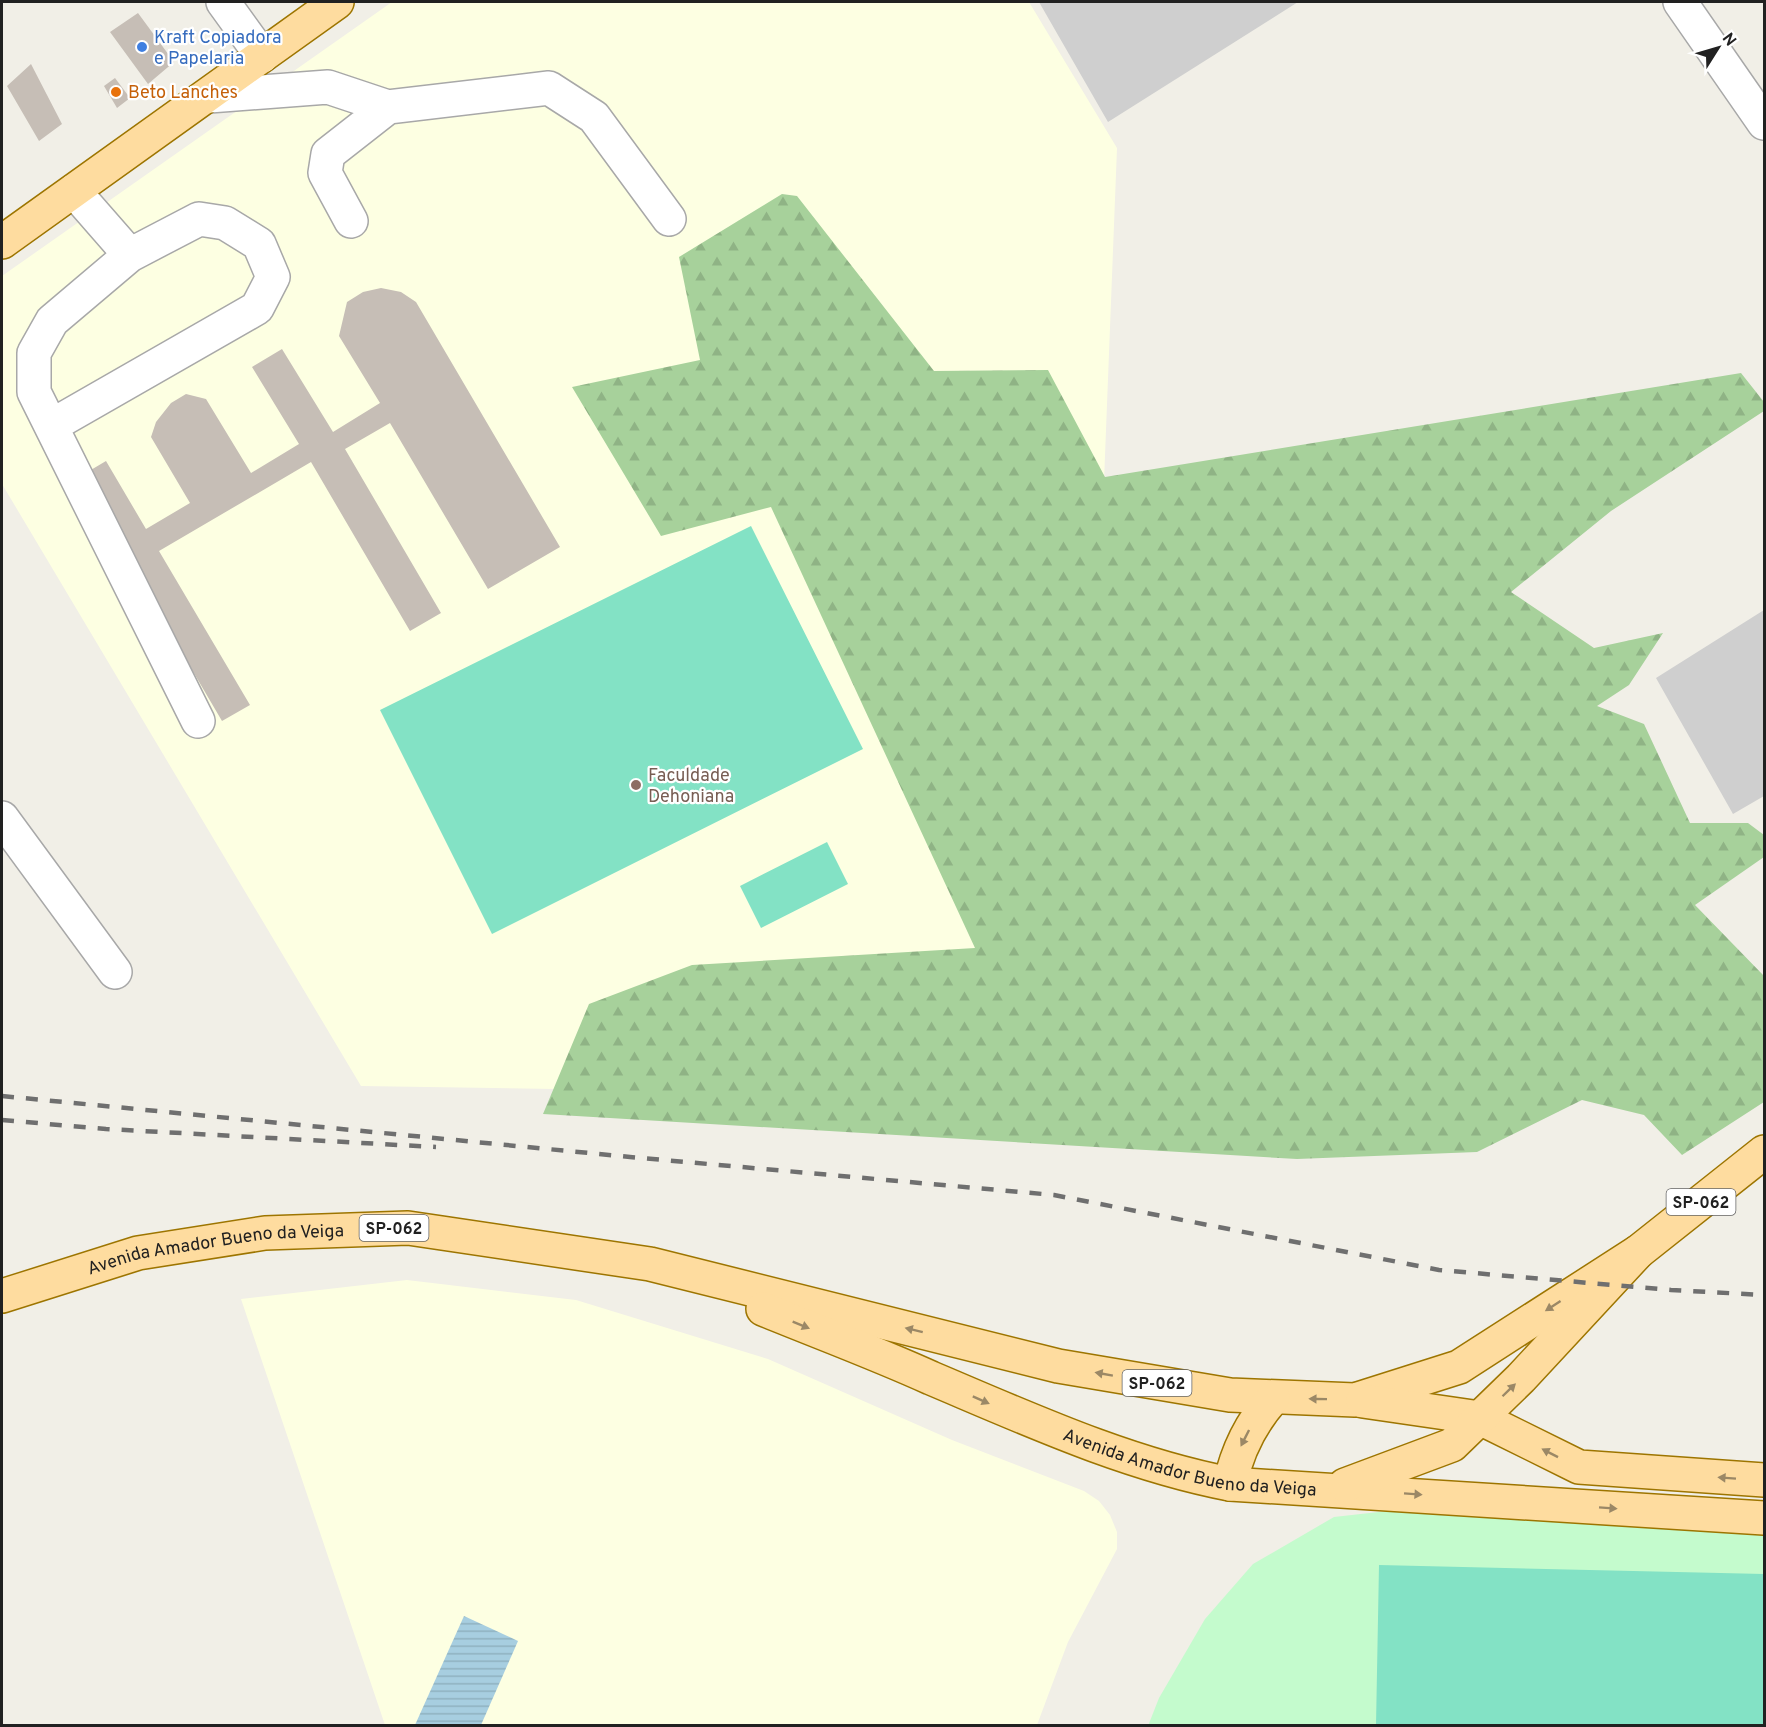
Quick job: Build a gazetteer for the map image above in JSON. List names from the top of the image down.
{
  "streets": {
    "main road": ["SP-062", "Avenida Amador Bueno da Veiga"]
  },
  "crossings": [
    ["SP-062", "Avenida Amador Bueno da Veiga"]
  ],
  "places": ["Kraft Copiadora e Papelaria", "Beto Lanches", "Faculdade Dehoniana"],
  "north": "top right"
}
